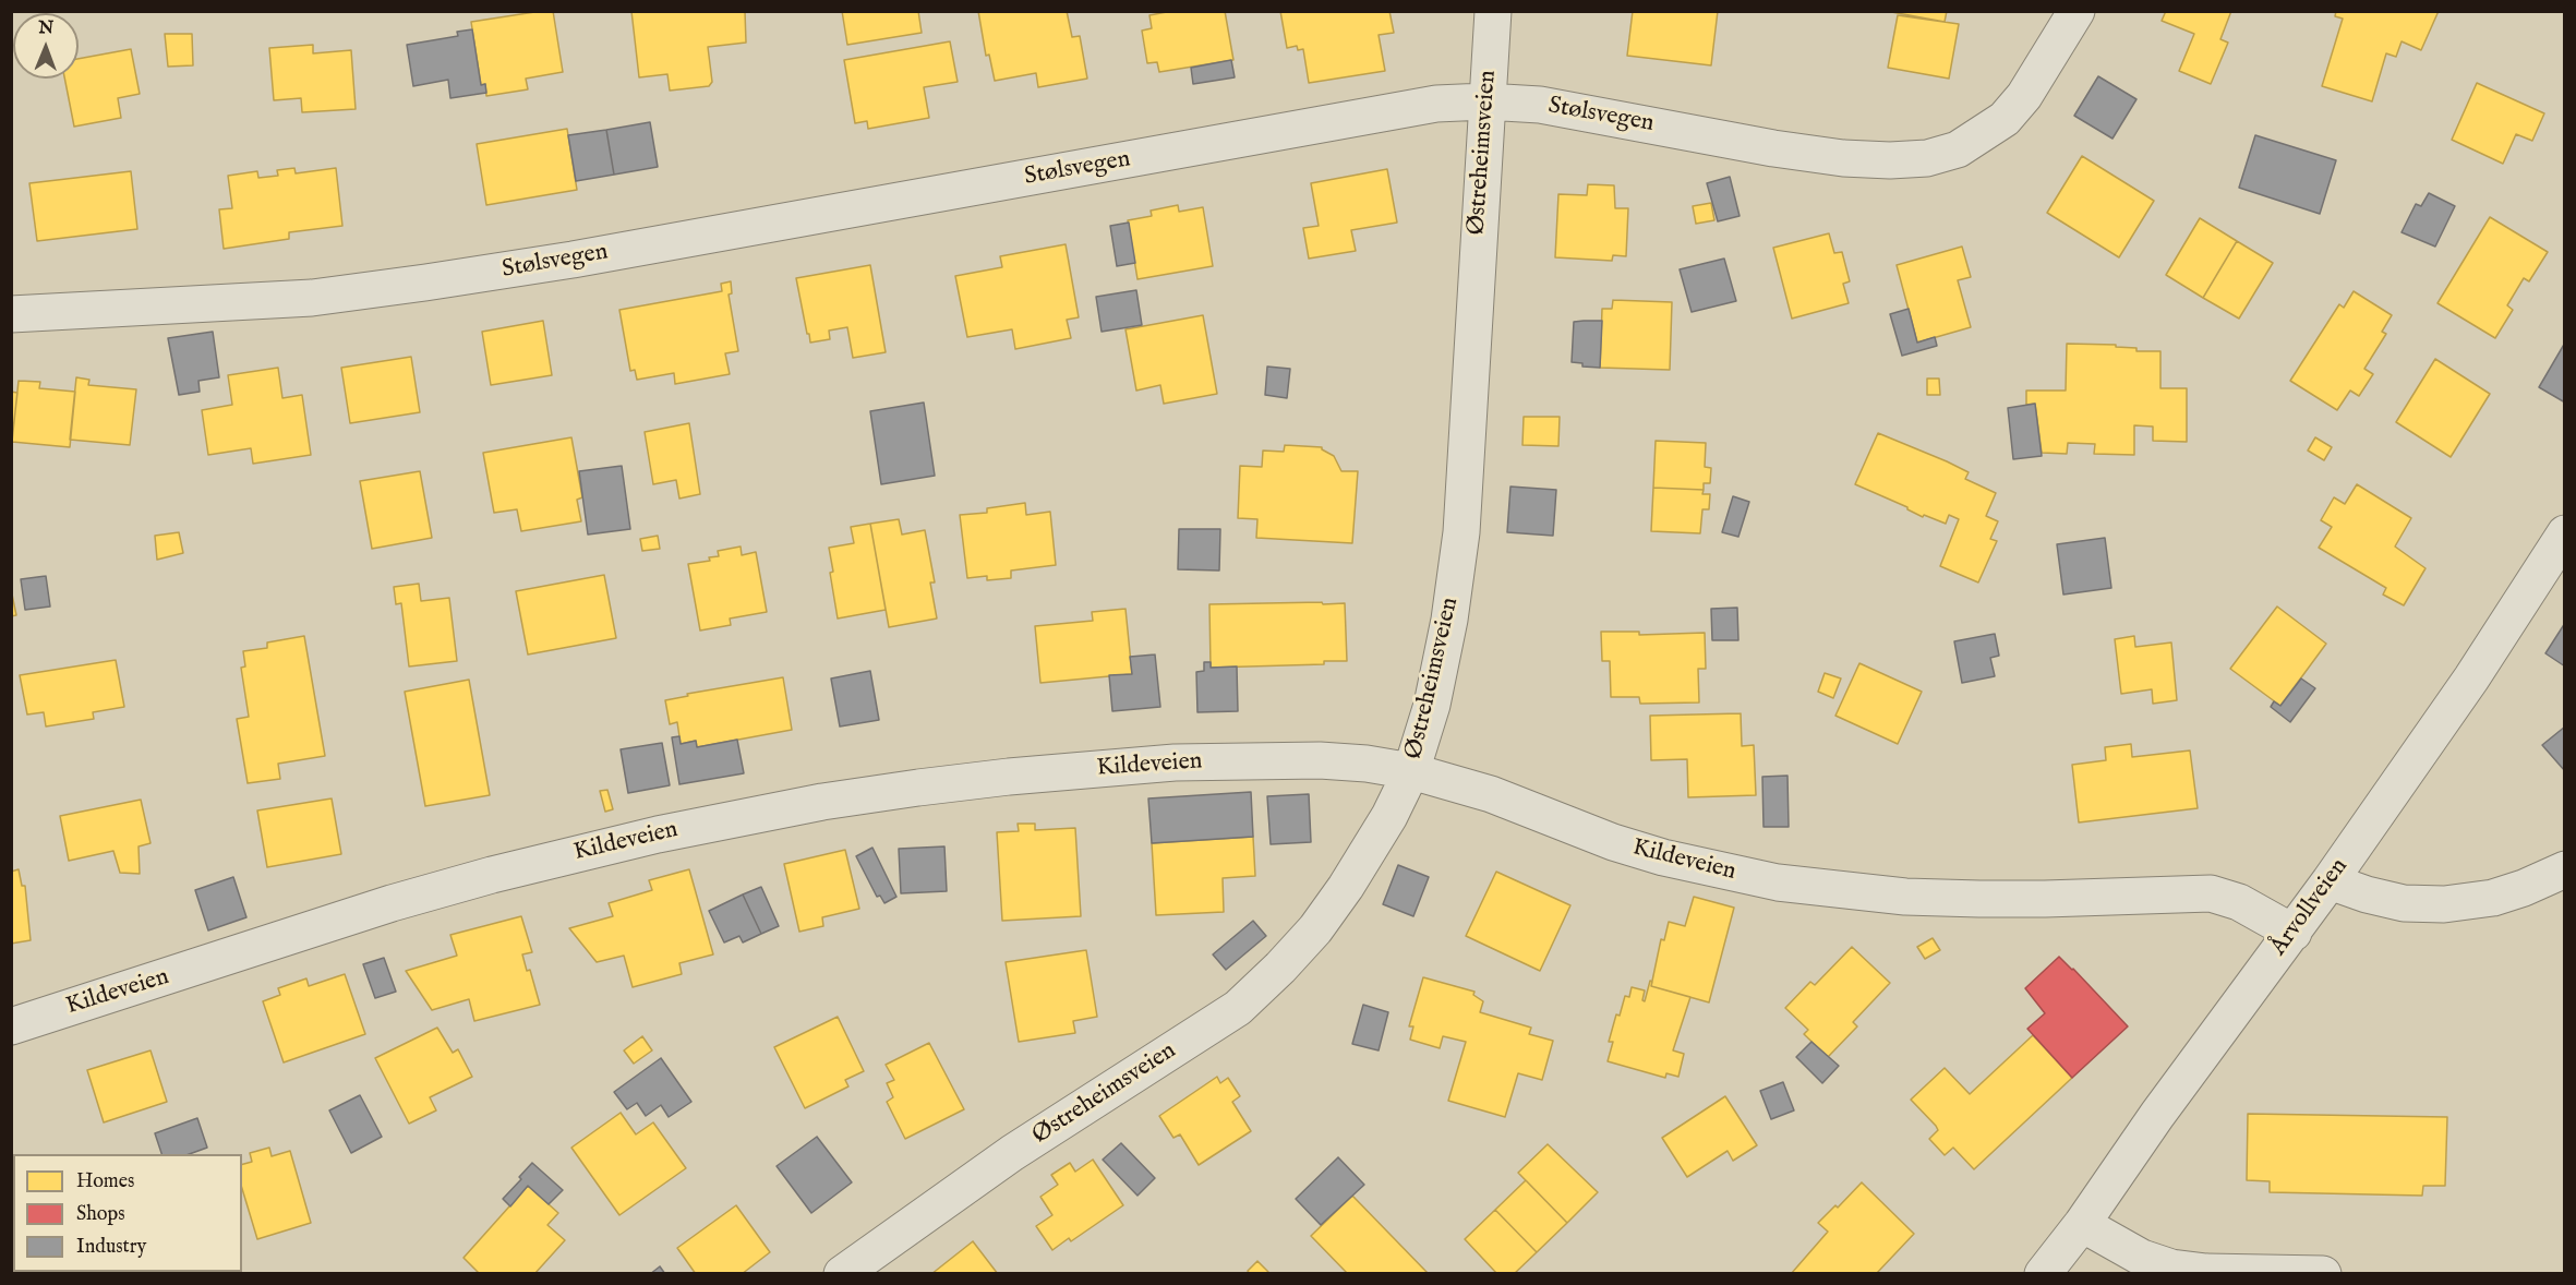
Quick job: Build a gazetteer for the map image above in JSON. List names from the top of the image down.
{
  "streets": {
    "street": [
      "Stølsvegen",
      "Østreheimsveien",
      "Kildeveien",
      "Årvollveien"
    ]
  },
  "crossings": [
    ["Stølsvegen", "Østreheimsveien"],
    ["Østreheimsveien", "Kildeveien"],
    ["Kildeveien", "Årvollveien"]
  ],
  "legend": ["Homes", "Shops", "Industry"],
  "north": "top"
}
